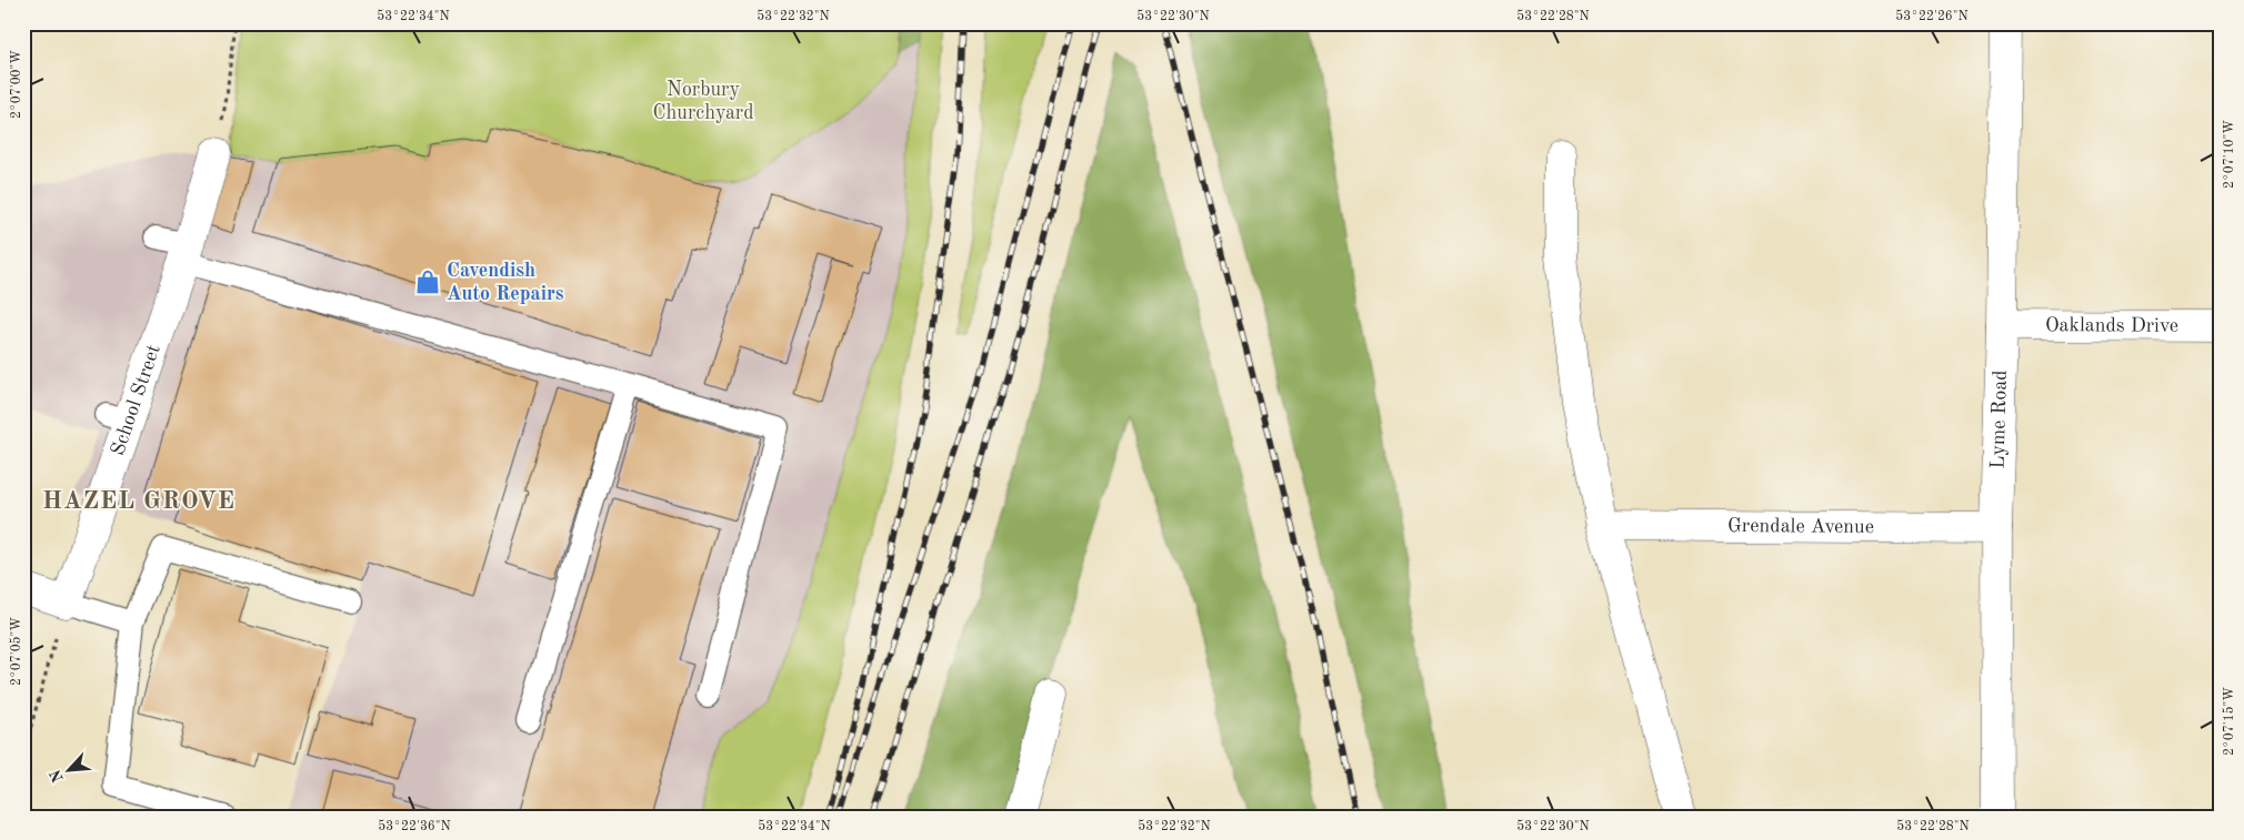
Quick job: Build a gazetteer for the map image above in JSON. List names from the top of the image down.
{
  "streets": {
    "street": [
      "Oaklands Drive",
      "School Street",
      "Lyme Road",
      "Grendale Avenue"
    ]
  },
  "crossings": [
    ["Oaklands Drive", "Lyme Road"],
    ["Lyme Road", "Grendale Avenue"]
  ],
  "districts": ["HAZEL GROVE"],
  "parks": ["Norbury Churchyard"],
  "places": {
    "shop": ["Cavendish Auto Repairs"]
  },
  "north": "bottom left",
  "coordinates": [
    "53°22'34\"N",
    "53°22'32\"N",
    "53°22'30\"N",
    "53°22'28\"N",
    "53°22'26\"N",
    "2°07'00\"W",
    "2°07'10\"W",
    "2°07'05\"W",
    "2°07'15\"W",
    "53°22'36\"N"
  ]
}
